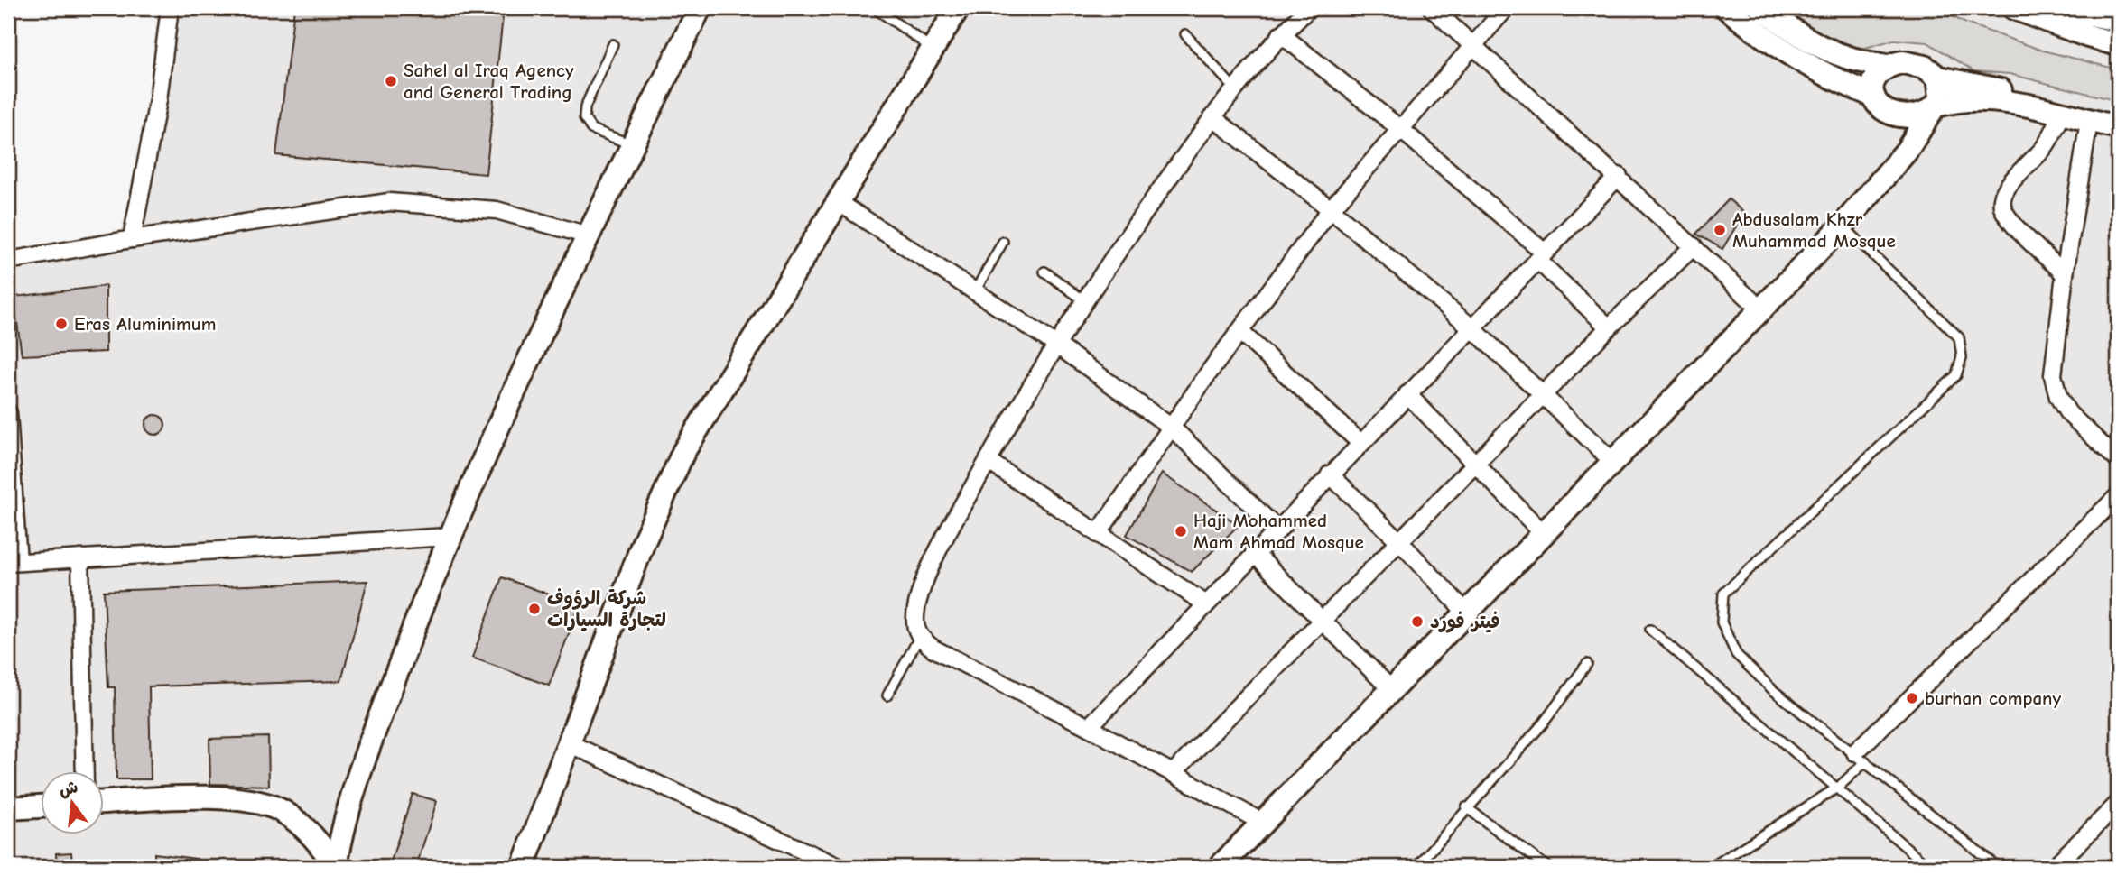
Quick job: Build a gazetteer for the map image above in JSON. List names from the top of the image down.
{
  "places": [
    "Sahel al Iraq Agency and General Trading",
    "Abdusalam Khzr Muhammad Mosque",
    "Eras Aluminimum",
    "Haji Mohammed Mam Ahmad Mosque",
    "شركة الرؤوف لتجارة السيارات",
    "فيتر فورد",
    "burhan company"
  ],
  "north": "top"
}
